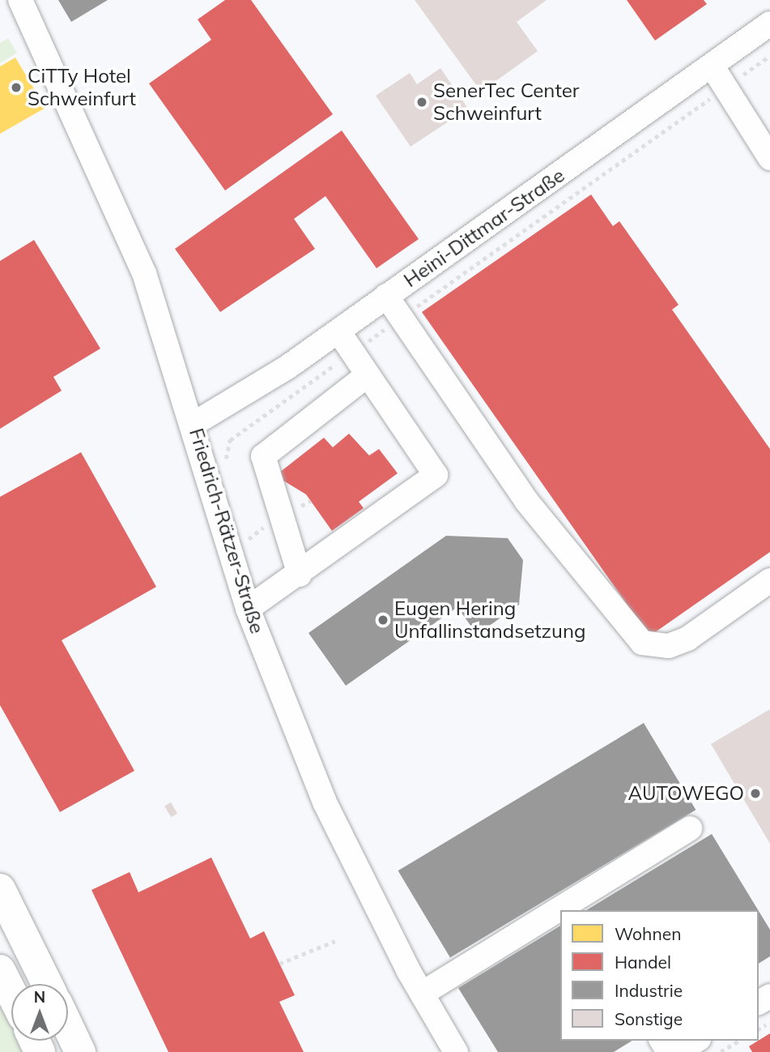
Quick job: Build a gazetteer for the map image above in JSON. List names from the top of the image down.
{
  "streets": {
    "street": ["Heini-Dittmar-Straße", "Friedrich-Rätzer-Straße"]
  },
  "crossings": [
    ["Heini-Dittmar-Straße", "Friedrich-Rätzer-Straße"]
  ],
  "places": [
    "CiTTy Hotel Schweinfurt",
    "SenerTec Center Schweinfurt",
    "Eugen Hering Unfallinstandsetzung",
    "AUTOWEGO"
  ],
  "legend": [
    "Wohnen",
    "Handel",
    "Industrie",
    "Sonstige"
  ],
  "north": "top"
}
